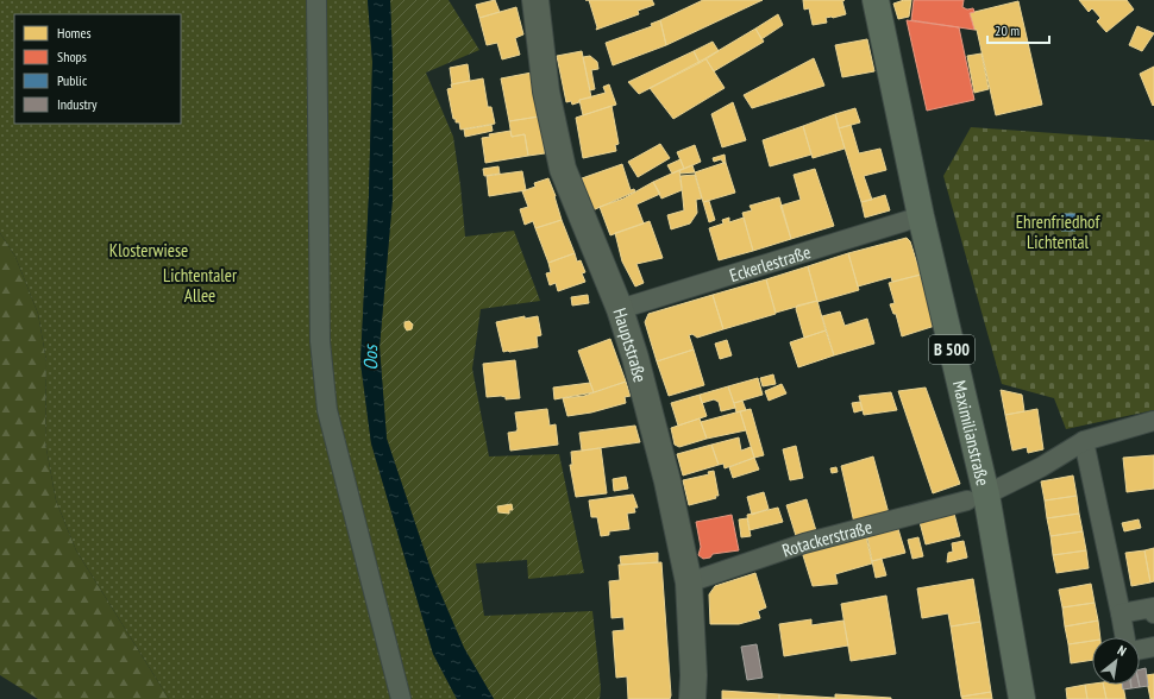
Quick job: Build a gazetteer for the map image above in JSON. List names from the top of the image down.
{
  "streets": {
    "main road": ["Hauptstraße", "B 500", "Maximilianstraße"],
    "street": ["Eckerlestraße", "Rotackerstraße"]
  },
  "crossings": [
    ["Eckerlestraße", "Hauptstraße"],
    ["Eckerlestraße", "Maximilianstraße"],
    ["Hauptstraße", "Rotackerstraße"],
    ["Maximilianstraße", "Rotackerstraße"]
  ],
  "water": ["Oos"],
  "parks": ["Ehrenfriedhof Lichtental", "Klosterwiese", "Lichtentaler Allee"],
  "legend": [
    "Homes",
    "Shops",
    "Public",
    "Industry"
  ],
  "scale_bar": "20 m",
  "north": "top right"
}
